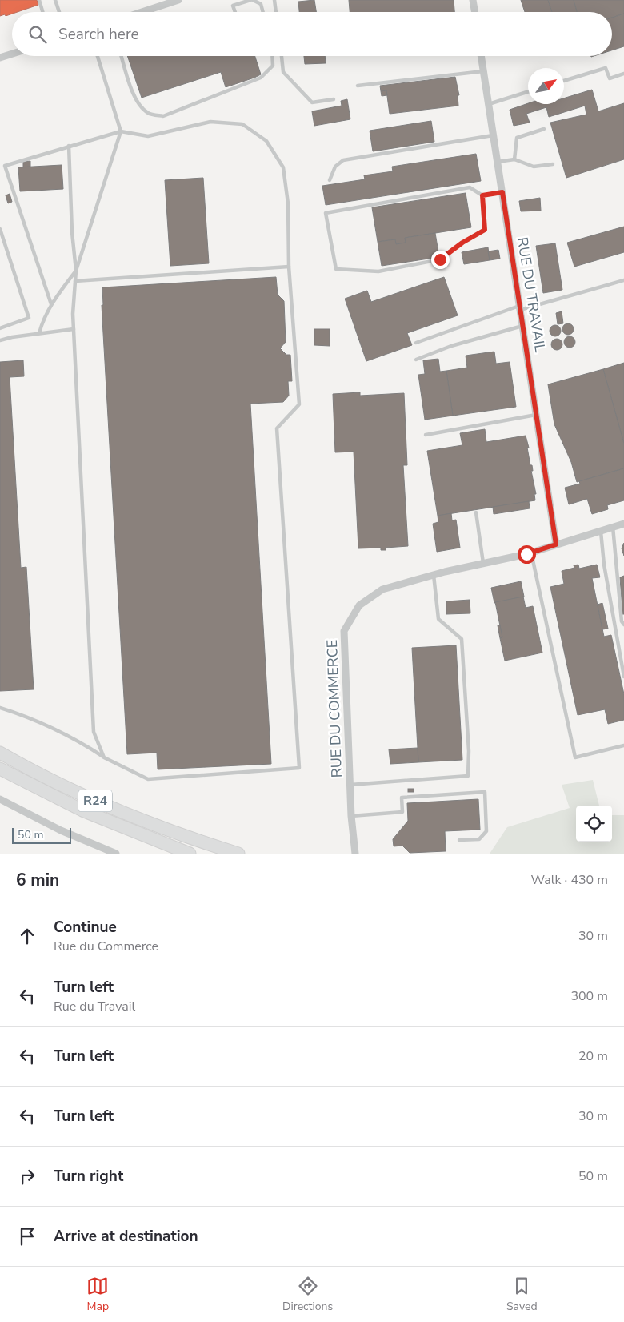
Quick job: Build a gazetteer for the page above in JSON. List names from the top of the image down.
{
  "streets": {
    "highway": ["R24"],
    "street": ["RUE DU TRAVAIL", "RUE DU COMMERCE"]
  },
  "crossings": [
    ["RUE DU TRAVAIL", "RUE DU COMMERCE"]
  ],
  "scale_bar": "50 m",
  "north": "top right",
  "page": {
    "search": "Search here",
    "scale": "50 m",
    "heading": ["6 min", "Walk · 430 m"],
    "list": [
      ["Continue", "Rue du Commerce", "30 m"],
      ["Turn left", "Rue du Travail", "300 m"],
      ["Turn left", "20 m"],
      ["Turn left", "30 m"],
      ["Turn right", "50 m"],
      "Arrive at destination"
    ],
    "nav": ["Map", "Directions", "Saved"]
  }
}
